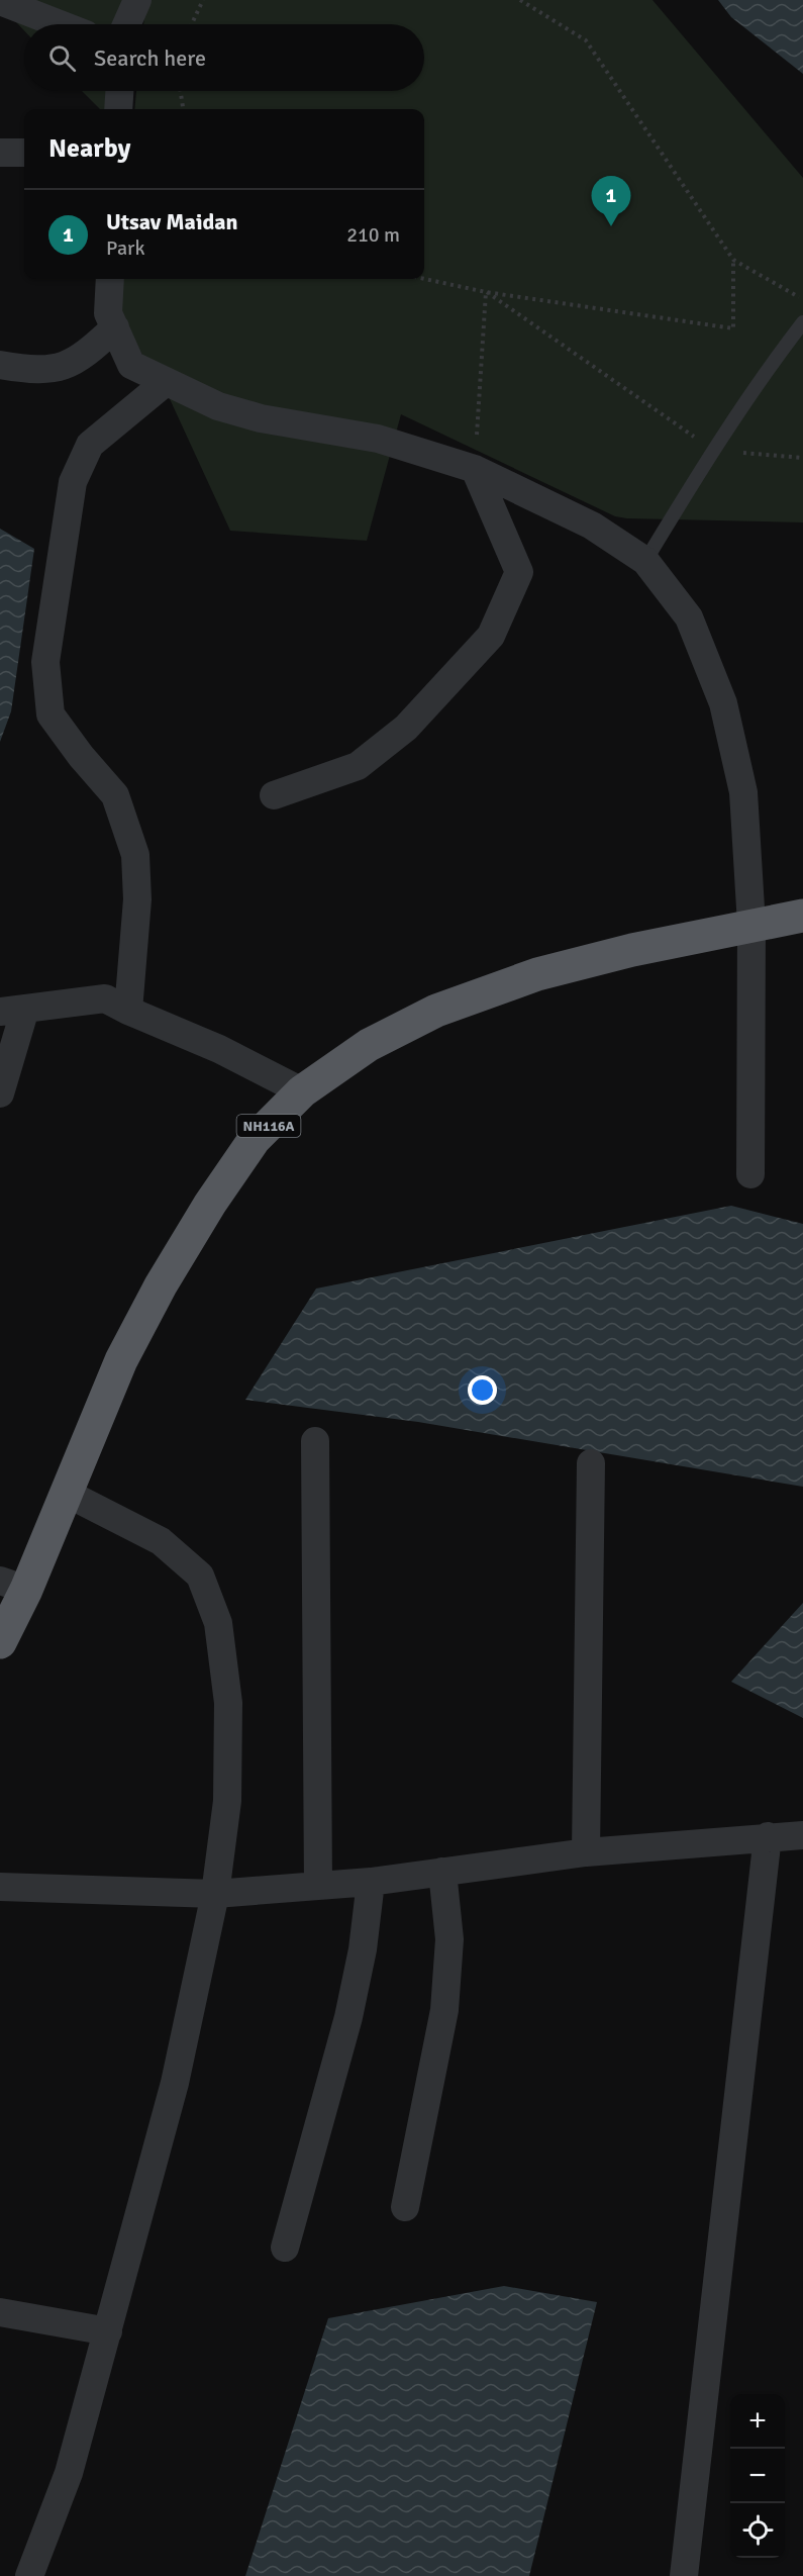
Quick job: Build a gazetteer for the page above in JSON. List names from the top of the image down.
{
  "streets": {
    "highway": ["NH116A"]
  },
  "page": {
    "search": "Search here",
    "heading": "Nearby",
    "pins": "1",
    "list": [
      {
        "mark": "1",
        "name": "Utsav Maidan",
        "note": "Park",
        "value": "210 m"
      }
    ],
    "map_buttons": ["+", "−"]
  }
}
